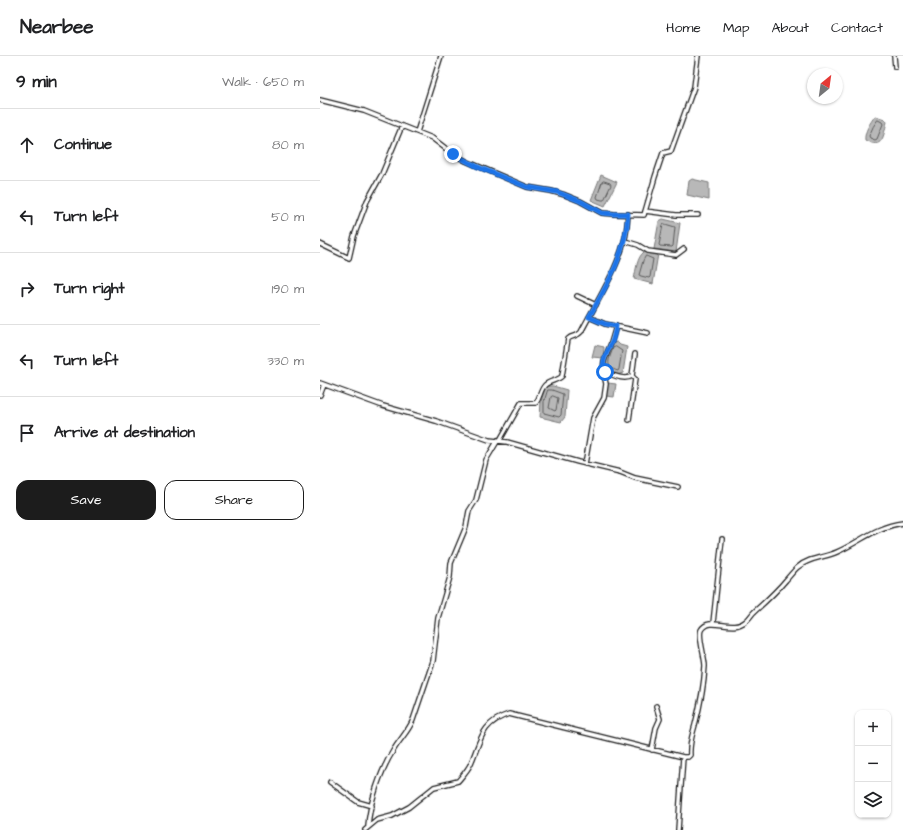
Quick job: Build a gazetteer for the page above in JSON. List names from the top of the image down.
{
  "north": "top right",
  "page": {
    "header": "Nearbee",
    "nav": [
      "Home",
      "Map",
      "About",
      "Contact"
    ],
    "heading": ["9 min", "Walk · 650 m"],
    "list": [
      ["Continue", "80 m"],
      ["Turn left", "50 m"],
      ["Turn right", "190 m"],
      ["Turn left", "330 m"],
      "Arrive at destination"
    ],
    "buttons": ["Save", "Share"],
    "map_buttons": ["+", "−"]
  }
}
